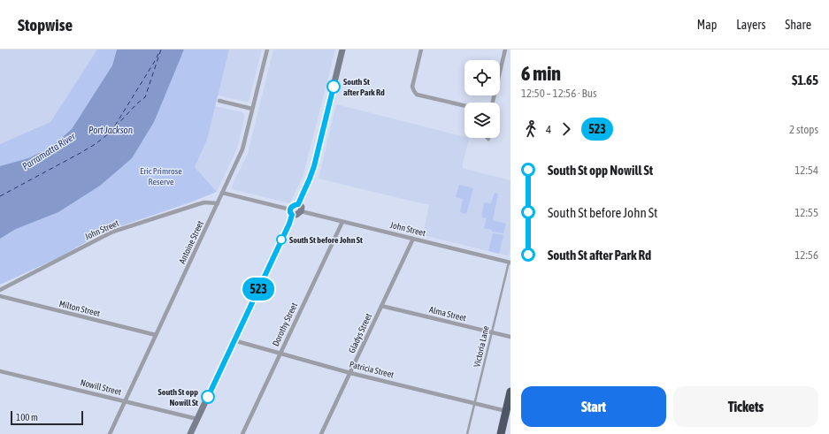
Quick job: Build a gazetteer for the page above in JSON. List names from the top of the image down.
{
  "streets": {
    "street": [
      "John Street",
      "Antoine Street",
      "Milton Street",
      "Alma Street",
      "Dorothy Street",
      "Gladys Street",
      "Patricia Street",
      "Nowill Street"
    ],
    "lane": ["Victoria Lane"]
  },
  "crossings": [
    ["John Street", "Antoine Street"],
    ["John Street", "Dorothy Street"],
    ["John Street", "Gladys Street"],
    ["John Street", "Victoria Lane"],
    ["Antoine Street", "Milton Street"],
    ["Antoine Street", "Nowill Street"],
    ["Alma Street", "Gladys Street"],
    ["Alma Street", "Victoria Lane"],
    ["Dorothy Street", "Patricia Street"],
    ["Gladys Street", "Patricia Street"],
    ["Victoria Lane", "Patricia Street"]
  ],
  "water": ["Port Jackson", "Parramatta River"],
  "parks": ["Eric Primrose Reserve"],
  "places": ["South St after Park Rd", "South St before John St", "South St opp Nowill St"],
  "lines": ["bus line 523"],
  "scale_bar": "100 m",
  "page": {
    "header": "Stopwise",
    "nav": ["Map", "Layers", "Share"],
    "on_map": "523",
    "heading": ["6 min", "12:50 – 12:56 · Bus", "$1.65"],
    "legs": ["4", "523", "2 stops"],
    "list": [
      {
        "name": "South St opp Nowill St",
        "value": "12:54"
      },
      {
        "name": "South St before John St",
        "value": "12:55"
      },
      {
        "name": "South St after Park Rd",
        "value": "12:56"
      }
    ],
    "buttons": ["Start", "Tickets"],
    "scale": "100 m"
  }
}
